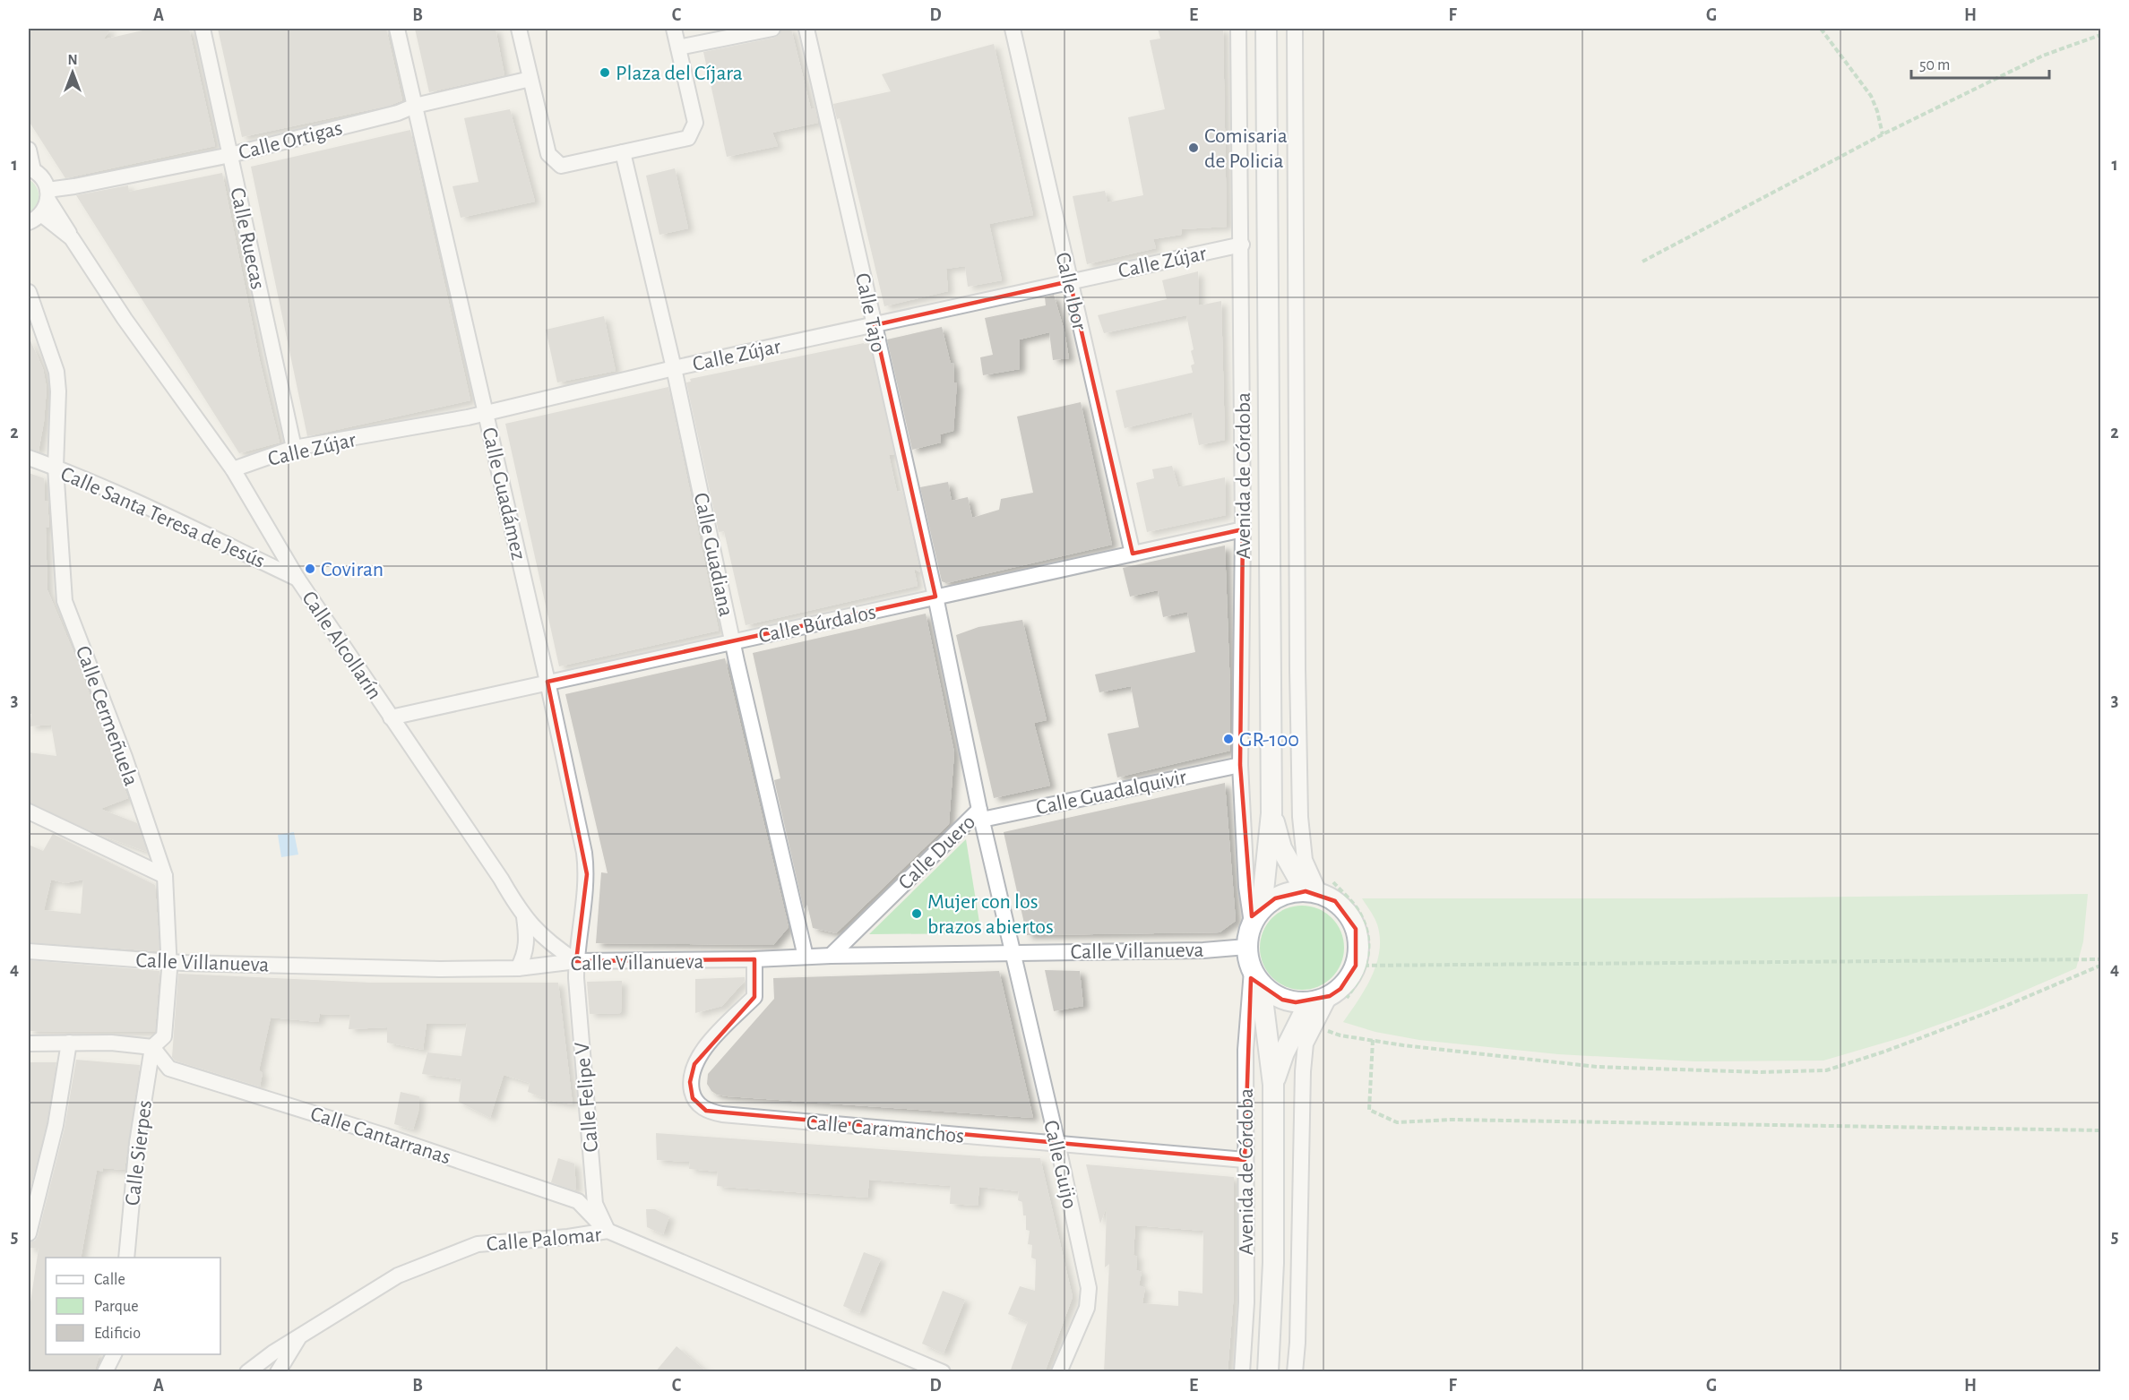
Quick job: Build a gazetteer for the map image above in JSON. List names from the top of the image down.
{
  "streets": {
    "street": [
      "Calle Ortigas",
      "Calle Ruecas",
      "Calle Zújar",
      "Calle Ibor",
      "Calle Tajo",
      "Avenida de Córdoba",
      "Calle Guadámez",
      "Calle Santa Teresa de Jesús",
      "Calle Guadiana",
      "Calle Búrdalos",
      "Calle Alcollarín",
      "Calle Cermeñuela",
      "Calle Guadalquivir",
      "Calle Duero",
      "Calle Villanueva",
      "Calle Felipe V",
      "Calle Caramanchos",
      "Calle Cantarranas",
      "Calle Sierpes",
      "Calle Guijo",
      "Calle Palomar"
    ]
  },
  "crossings": [
    ["Calle Ortigas", "Calle Ruecas"],
    ["Calle Ortigas", "Calle Guadámez"],
    ["Calle Ortigas", "Calle Alcollarín"],
    ["Calle Ruecas", "Calle Zújar"],
    ["Calle Zújar", "Calle Ibor"],
    ["Calle Zújar", "Calle Tajo"],
    ["Calle Zújar", "Avenida de Córdoba"],
    ["Calle Zújar", "Calle Guadámez"],
    ["Calle Zújar", "Calle Guadiana"],
    ["Calle Zújar", "Calle Alcollarín"],
    ["Calle Ibor", "Calle Búrdalos"],
    ["Calle Tajo", "Calle Búrdalos"],
    ["Calle Tajo", "Calle Duero"],
    ["Avenida de Córdoba", "Calle Búrdalos"],
    ["Avenida de Córdoba", "Calle Guadalquivir"],
    ["Avenida de Córdoba", "Calle Villanueva"],
    ["Avenida de Córdoba", "Calle Caramanchos"],
    ["Calle Guadámez", "Calle Búrdalos"],
    ["Calle Guadámez", "Calle Alcollarín"],
    ["Calle Guadámez", "Calle Villanueva"],
    ["Calle Guadámez", "Calle Felipe V"],
    ["Calle Santa Teresa de Jesús", "Calle Alcollarín"],
    ["Calle Santa Teresa de Jesús", "Calle Cermeñuela"],
    ["Calle Guadiana", "Calle Búrdalos"],
    ["Calle Guadiana", "Calle Villanueva"],
    ["Calle Búrdalos", "Calle Alcollarín"],
    ["Calle Búrdalos", "Calle Duero"],
    ["Calle Alcollarín", "Calle Villanueva"],
    ["Calle Alcollarín", "Calle Felipe V"],
    ["Calle Cermeñuela", "Calle Villanueva"],
    ["Calle Cermeñuela", "Calle Cantarranas"],
    ["Calle Cermeñuela", "Calle Sierpes"],
    ["Calle Guadalquivir", "Calle Duero"],
    ["Calle Guadalquivir", "Calle Guijo"],
    ["Calle Duero", "Calle Villanueva"],
    ["Calle Duero", "Calle Guijo"],
    ["Calle Villanueva", "Calle Felipe V"],
    ["Calle Villanueva", "Calle Caramanchos"],
    ["Calle Villanueva", "Calle Guijo"],
    ["Calle Felipe V", "Calle Cantarranas"],
    ["Calle Felipe V", "Calle Palomar"],
    ["Calle Caramanchos", "Calle Guijo"],
    ["Calle Cantarranas", "Calle Sierpes"],
    ["Calle Cantarranas", "Calle Palomar"]
  ],
  "places": [
    "Plaza del Cíjara",
    "Comisaria de Policia",
    "Coviran",
    "GR-100",
    "Mujer con los brazos abiertos"
  ],
  "legend": ["Calle", "Parque", "Edificio"],
  "scale_bar": "50 m",
  "north": "top",
  "grid": {
    "columns": [
      "A",
      "B",
      "C",
      "D",
      "E",
      "F",
      "G",
      "H"
    ],
    "rows": [
      "1",
      "2",
      "3",
      "4",
      "5"
    ]
  }
}
